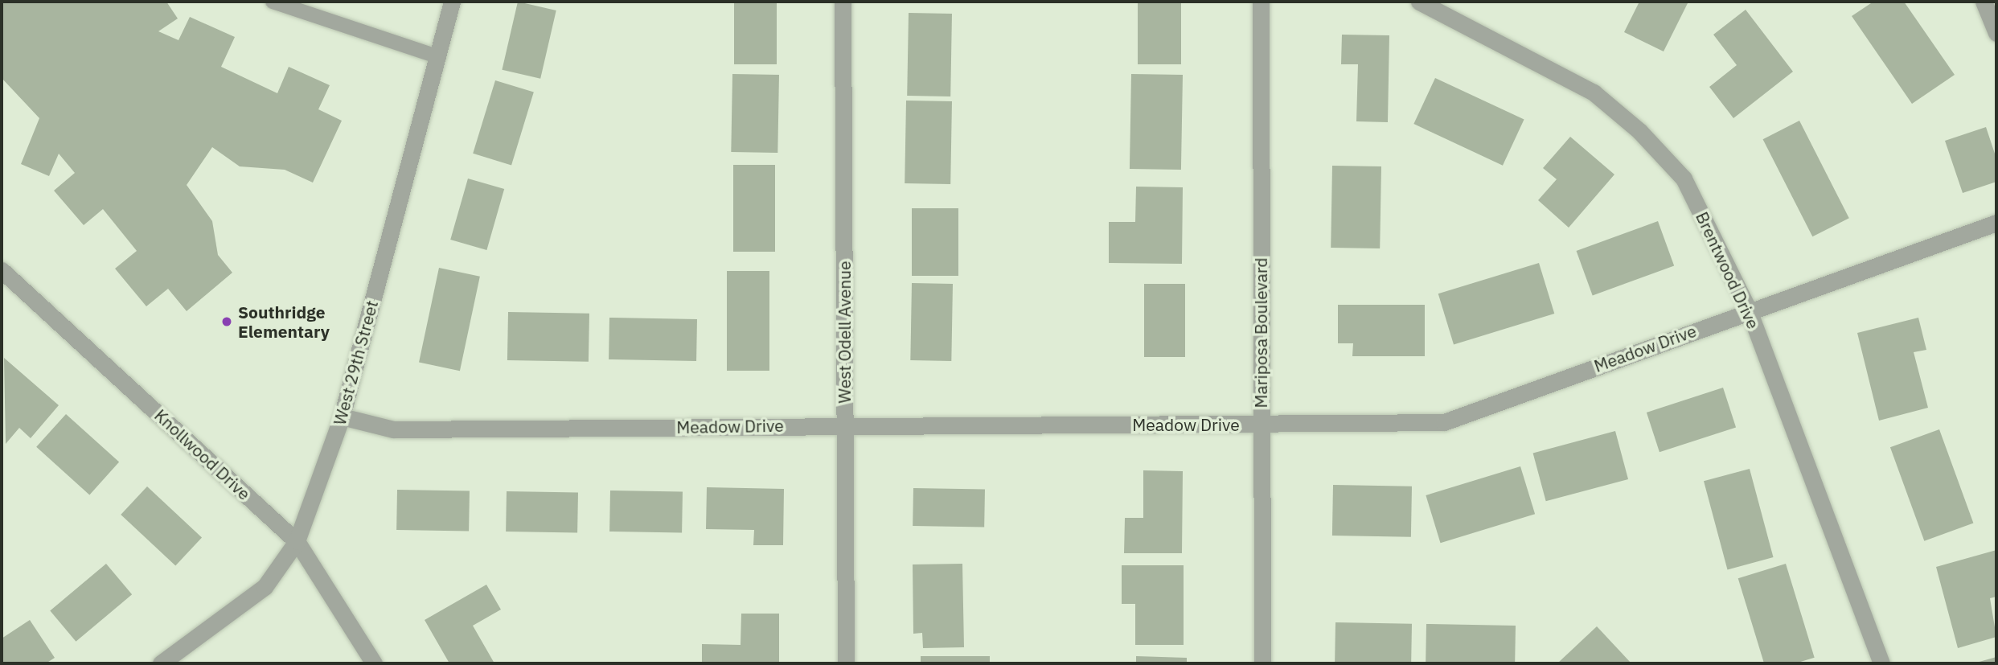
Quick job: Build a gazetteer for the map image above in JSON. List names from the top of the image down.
{
  "streets": {
    "street": [
      "Brentwood Drive",
      "West Odell Avenue",
      "Mariposa Boulevard",
      "Meadow Drive",
      "West 29th Street",
      "Knollwood Drive"
    ]
  },
  "crossings": [
    ["Brentwood Drive", "Meadow Drive"],
    ["West Odell Avenue", "Meadow Drive"],
    ["Mariposa Boulevard", "Meadow Drive"],
    ["Meadow Drive", "West 29th Street"],
    ["West 29th Street", "Knollwood Drive"]
  ],
  "places": ["Southridge Elementary"]
}
